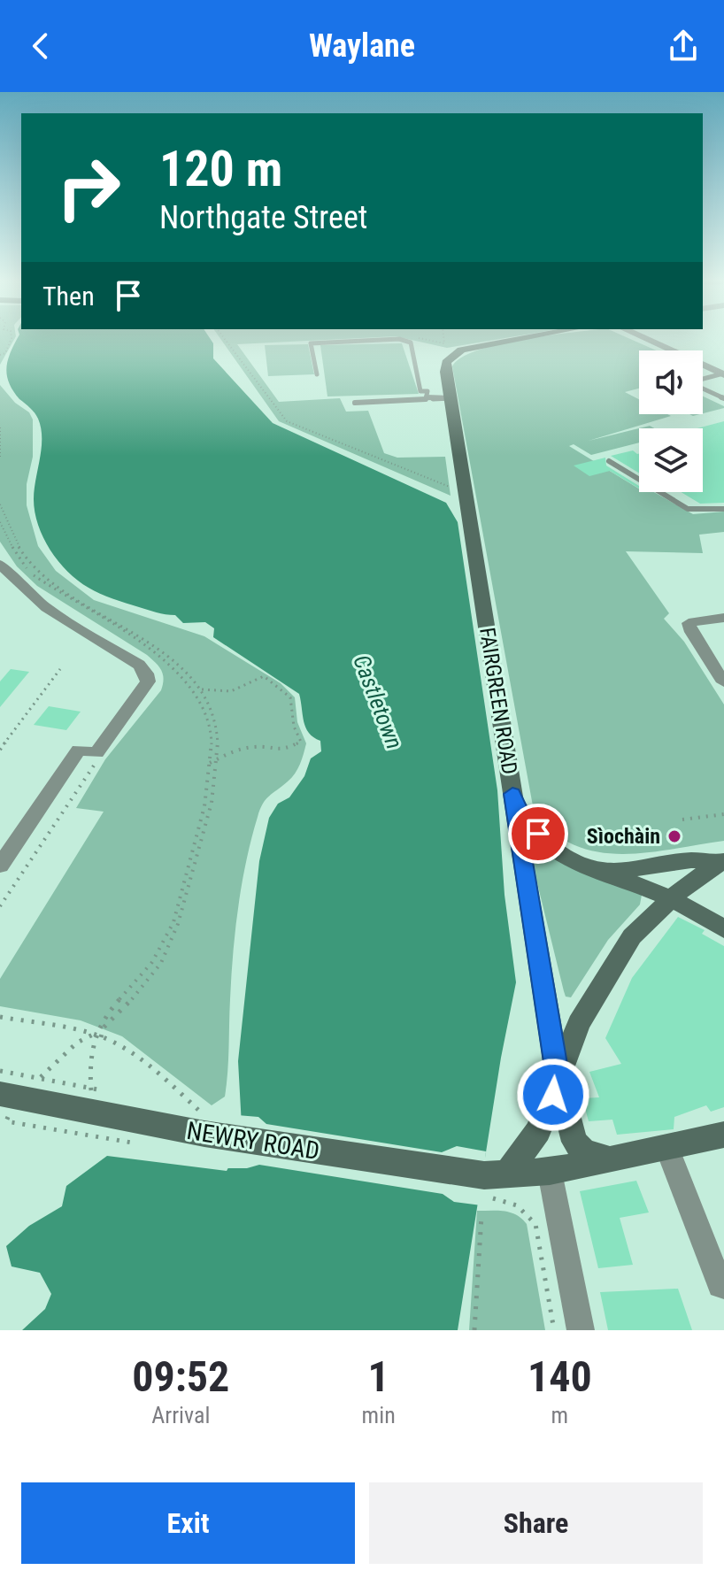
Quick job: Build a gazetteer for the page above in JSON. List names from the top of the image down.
{
  "streets": {
    "main road": ["FAIRGREEN ROAD", "NEWRY ROAD"]
  },
  "crossings": [
    ["FAIRGREEN ROAD", "NEWRY ROAD"]
  ],
  "water": ["Castletown"],
  "places": ["Sìochàin"],
  "page": {
    "header": "Waylane",
    "turn": ["120 m", "Northgate Street"],
    "then": "Then",
    "eta": [
      "09:52",
      "Arrival",
      "1",
      "min",
      "140",
      "m"
    ],
    "buttons": ["Exit", "Share"]
  }
}
